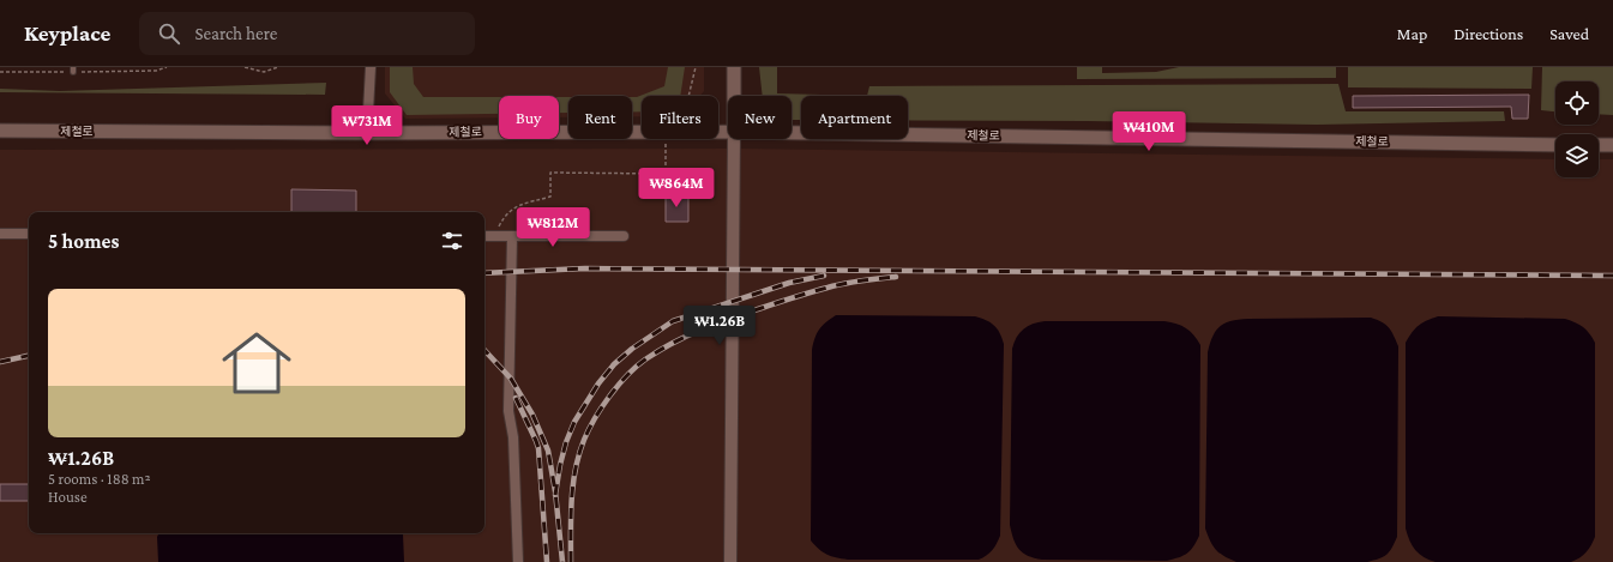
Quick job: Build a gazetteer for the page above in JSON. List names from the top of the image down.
{
  "streets": {
    "main road": ["제철로"]
  },
  "page": {
    "header": "Keyplace",
    "search": "Search here",
    "nav": ["Map", "Directions", "Saved"],
    "chip": [
      "Buy",
      "Rent",
      "Filters",
      "New",
      "Apartment"
    ],
    "price": [
      "₩731M",
      "₩410M",
      "₩864M",
      "₩812M",
      "₩1.26B"
    ],
    "heading": "5 homes",
    "list": [
      {
        "name": "₩1.26B",
        "note": "5 rooms · 188 m² · House"
      }
    ]
  }
}
